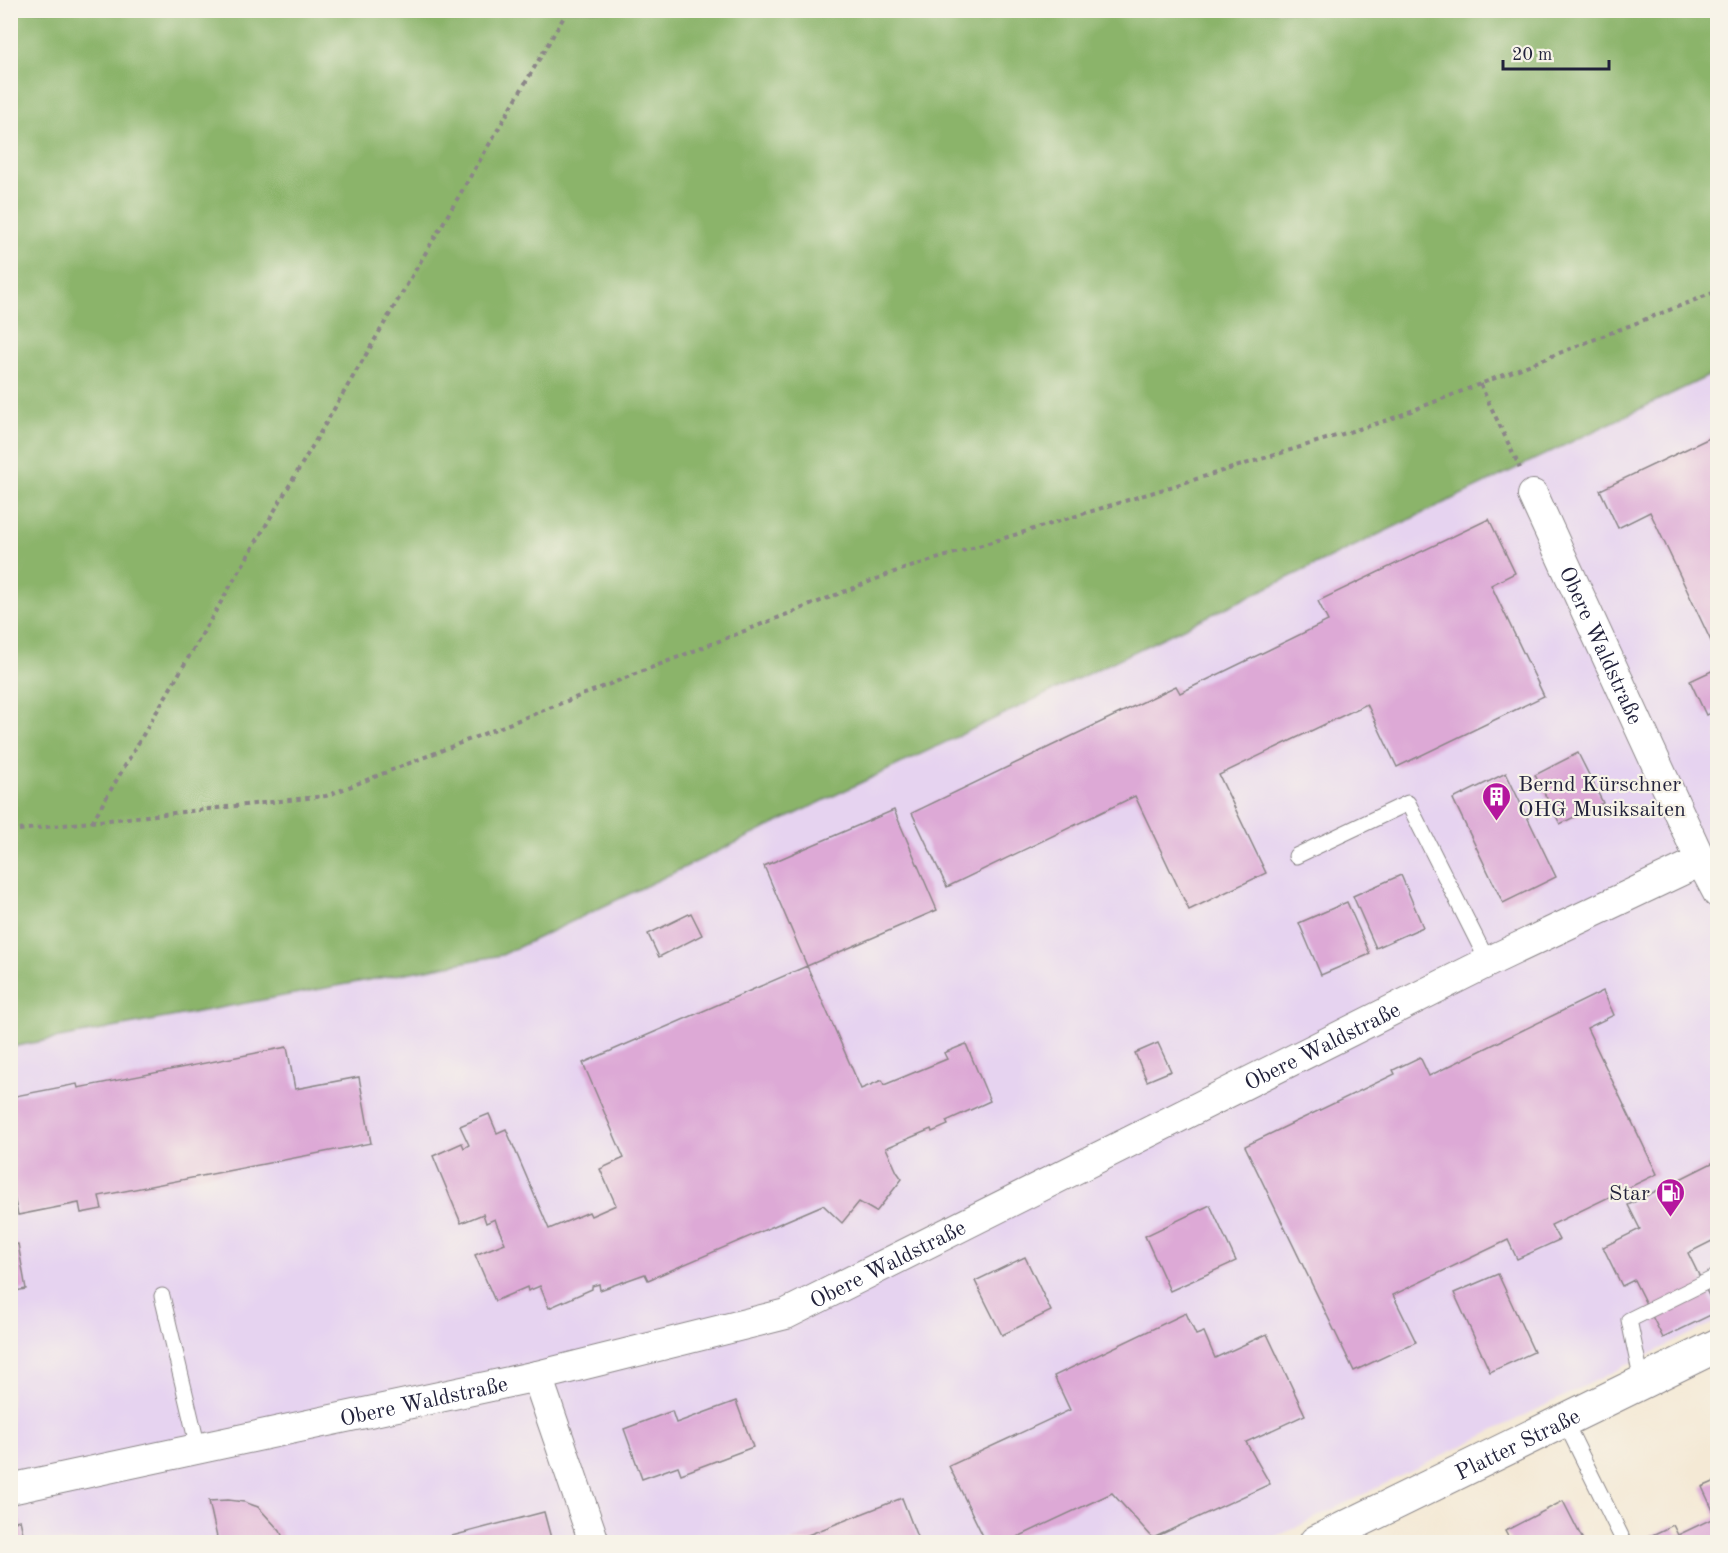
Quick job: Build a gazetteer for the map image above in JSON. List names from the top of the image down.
{
  "streets": {
    "main road": ["Platter Straße"],
    "street": ["Obere Waldstraße"]
  },
  "places": {
    "building": ["Bernd Kürschner OHG Musiksaiten"],
    "fuel station": ["Star"]
  },
  "scale_bar": "20 m"
}
